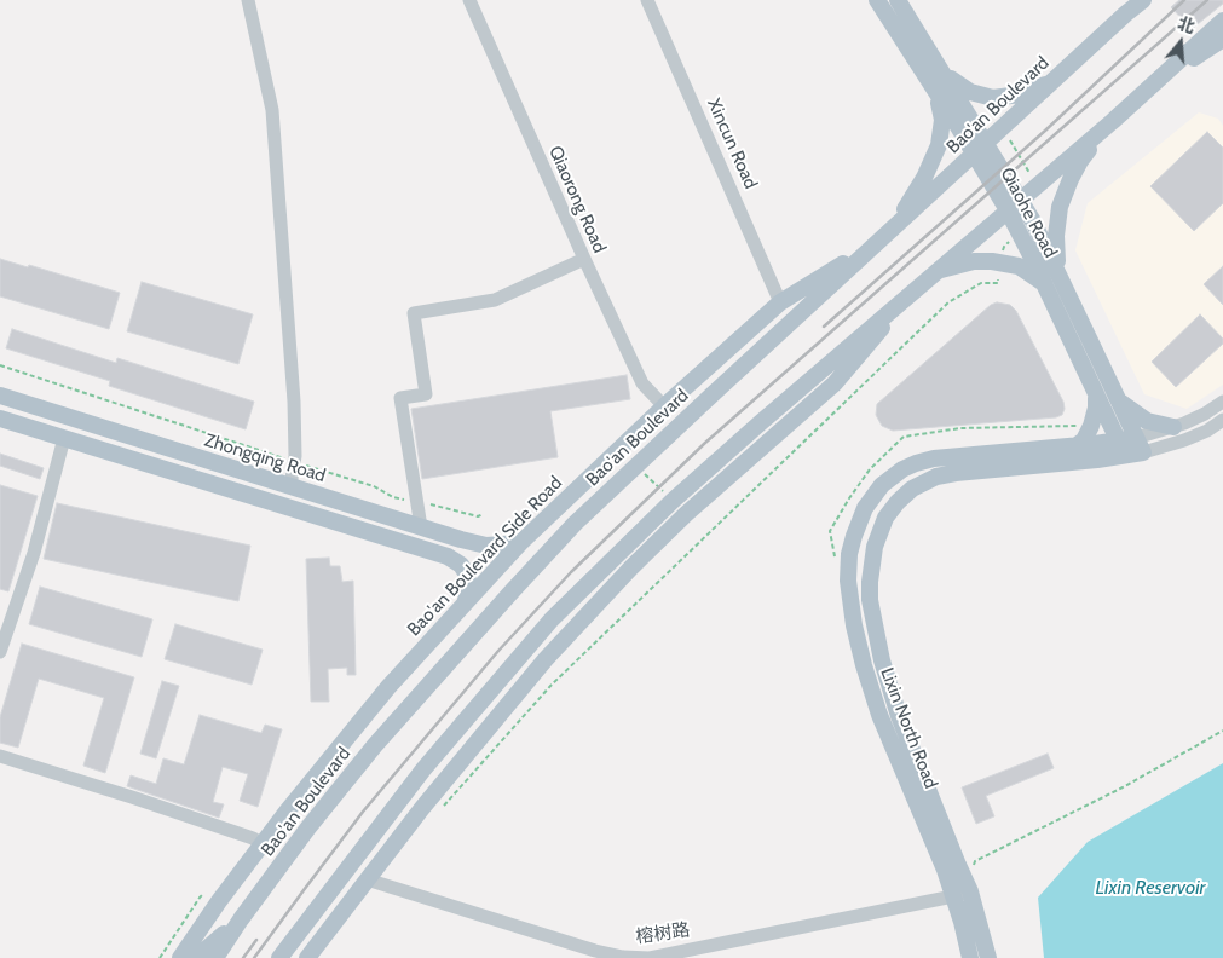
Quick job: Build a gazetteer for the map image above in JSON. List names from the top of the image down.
{
  "streets": {
    "main road": [
      "Bao'an Boulevard",
      "Qiaohe Road",
      "Zhongqing Road",
      "Bao'an Boulevard Side Road",
      "Lixin North Road"
    ],
    "street": ["Xincun Road", "Qiaorong Road", "榕树路"]
  },
  "crossings": [
    ["Bao'an Boulevard", "Qiaohe Road"],
    ["Bao'an Boulevard", "Bao'an Boulevard Side Road"],
    ["Xincun Road", "Bao'an Boulevard Side Road"],
    ["Qiaorong Road", "Bao'an Boulevard Side Road"],
    ["Qiaohe Road", "Lixin North Road"],
    ["Zhongqing Road", "Bao'an Boulevard Side Road"],
    ["Lixin North Road", "榕树路"]
  ],
  "water": ["Lixin Reservoir"],
  "north": "top"
}
